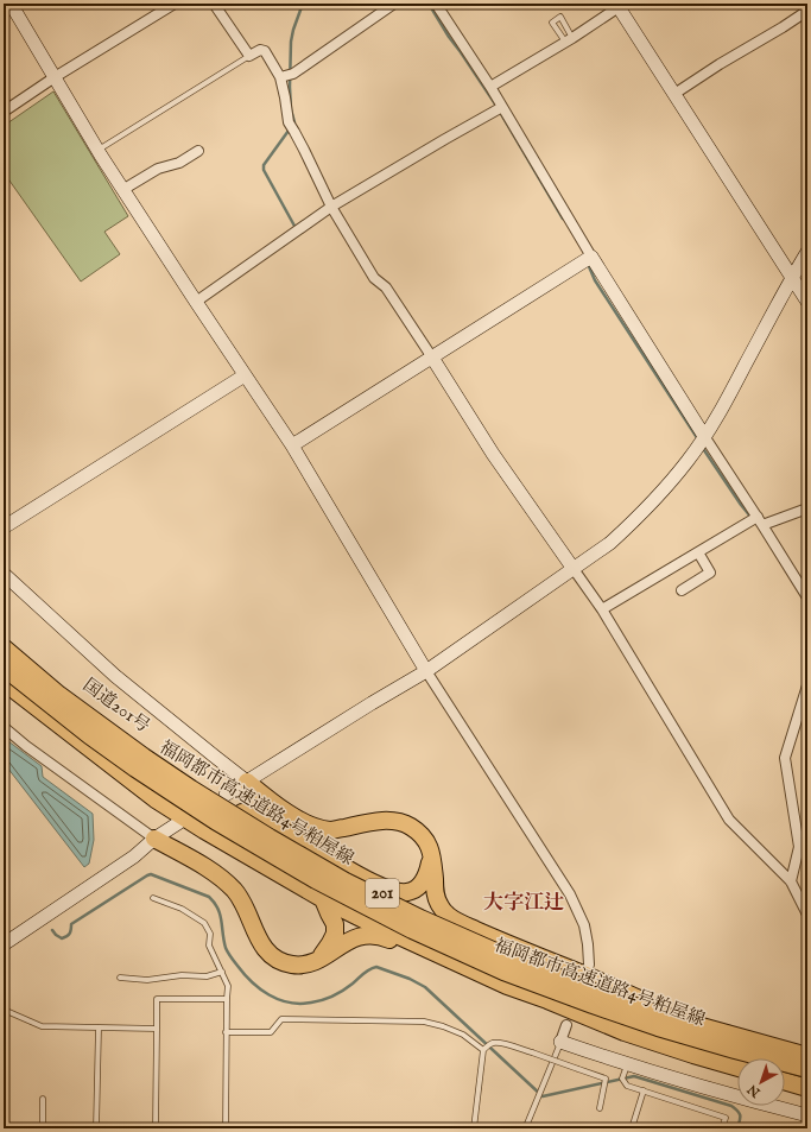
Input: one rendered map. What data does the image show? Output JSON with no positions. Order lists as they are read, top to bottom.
{
  "streets": {
    "highway": ["国道201号", "福岡都市高速道路4号粕屋線", "201"]
  },
  "crossings": [
    ["国道201号", "福岡都市高速道路4号粕屋線"]
  ],
  "districts": ["大字江辻"],
  "north": "bottom left"
}
